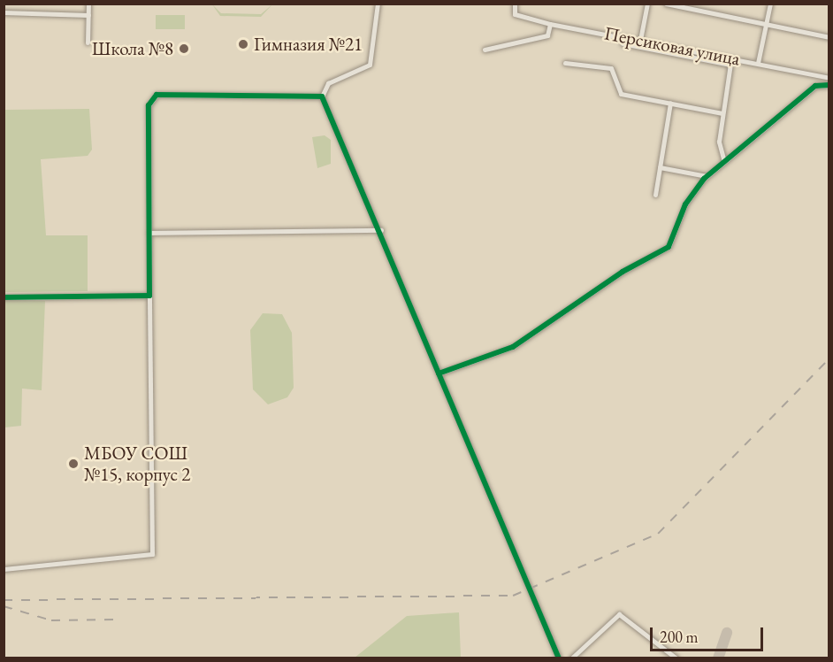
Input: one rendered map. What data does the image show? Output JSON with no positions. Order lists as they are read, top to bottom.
{
  "streets": {
    "street": ["Персиковая улица"]
  },
  "places": ["Гимназия №21", "Школа №8", "МБОУ СОШ №15, корпус 2"],
  "scale_bar": "200 m"
}
